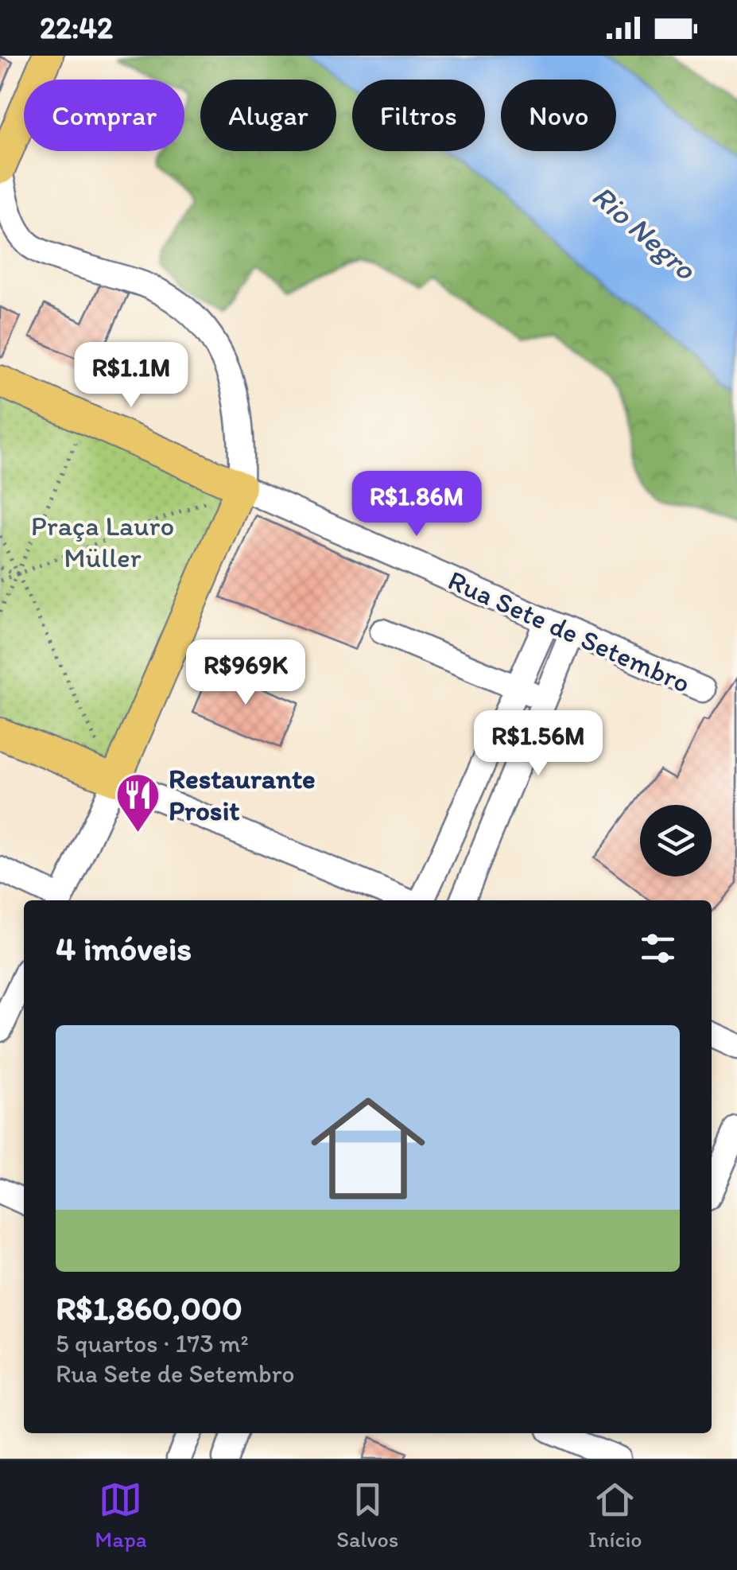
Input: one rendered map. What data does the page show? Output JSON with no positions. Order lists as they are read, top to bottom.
{
  "streets": {
    "main road": ["Rua Sete de Setembro"]
  },
  "water": ["Rio Negro"],
  "parks": ["Praça Lauro Müller"],
  "places": {
    "restaurant": ["Restaurante Prosit"]
  },
  "page": {
    "status": "22:42",
    "chip": [
      "Comprar",
      "Alugar",
      "Filtros",
      "Novo"
    ],
    "price": [
      "R$1.1M",
      "R$1.86M",
      "R$969K",
      "R$1.56M"
    ],
    "heading": "4 imóveis",
    "list": [
      {
        "name": "R$1,860,000",
        "note": "5 quartos · 173 m² · Rua Sete de Setembro"
      }
    ],
    "tabs": ["Mapa", "Salvos", "Início"]
  }
}
